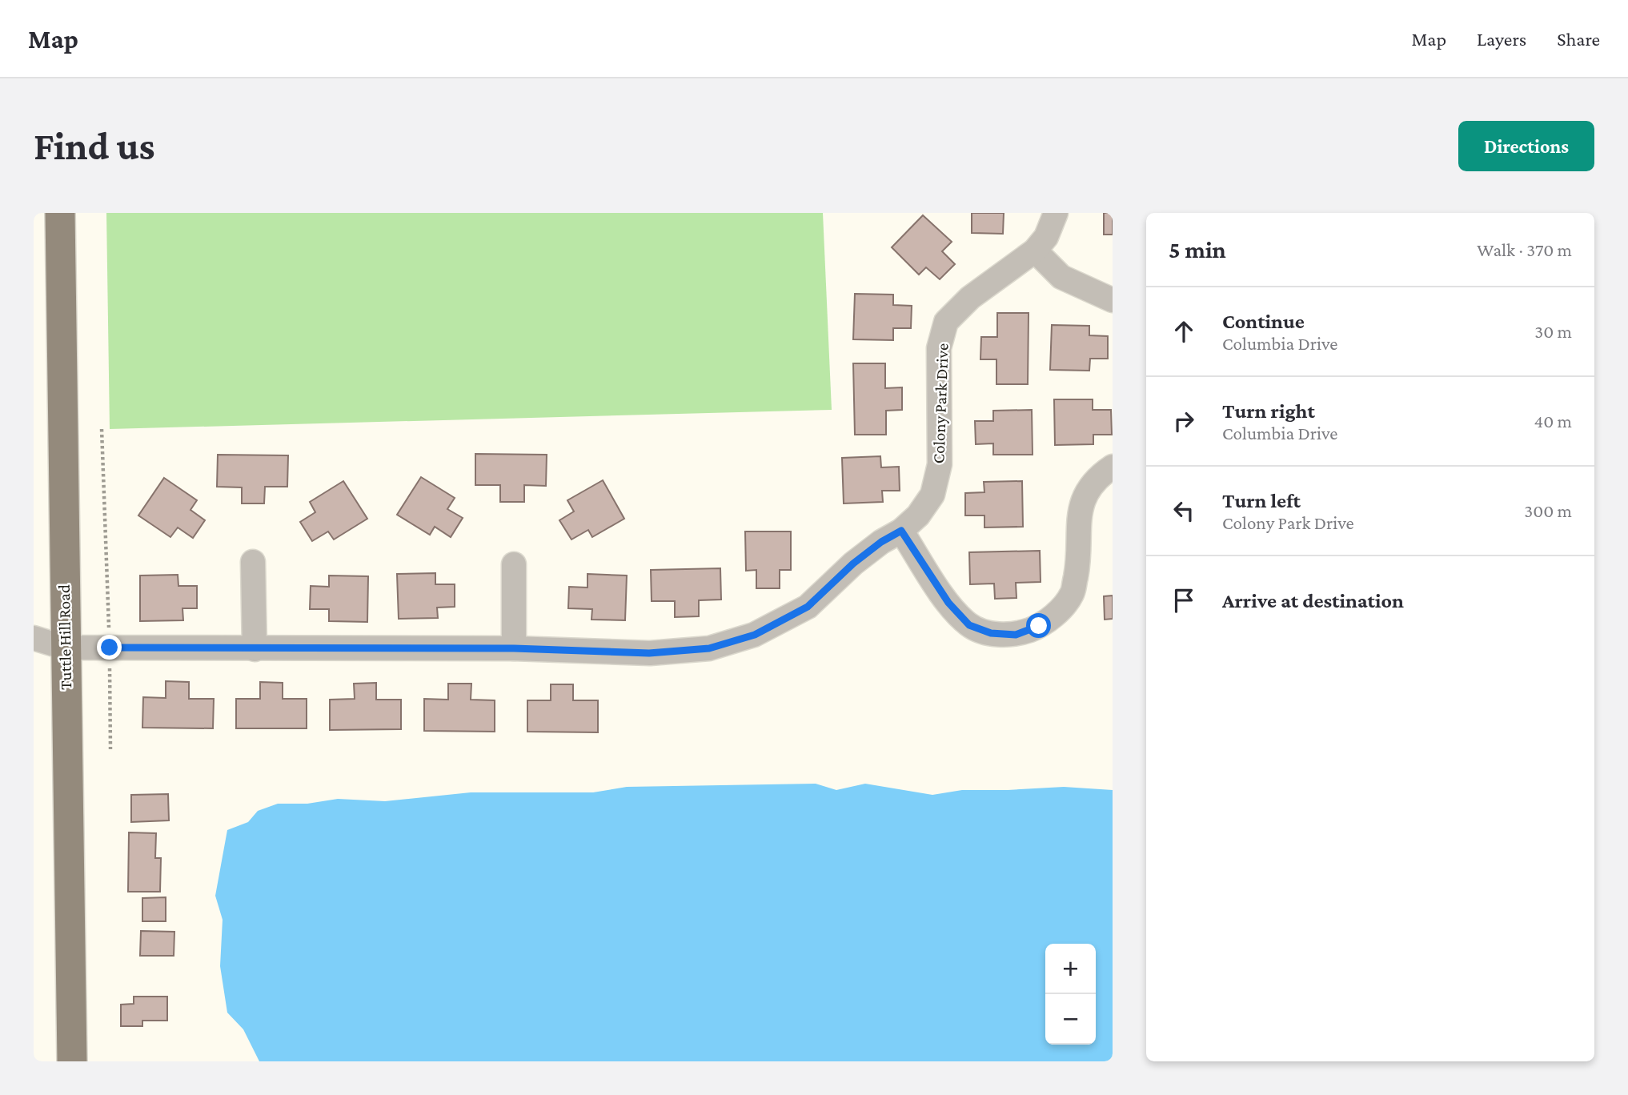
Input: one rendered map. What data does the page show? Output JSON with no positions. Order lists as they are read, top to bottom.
{
  "streets": {
    "main road": ["Tuttle Hill Road"],
    "street": ["Colony Park Drive"]
  },
  "crossings": [
    ["Colony Park Drive", "Tuttle Hill Road"]
  ],
  "page": {
    "header": "Map",
    "nav": ["Map", "Layers", "Share"],
    "buttons": "Directions",
    "title": "Find us",
    "heading": ["5 min", "Walk · 370 m"],
    "list": [
      ["Continue", "Columbia Drive", "30 m"],
      ["Turn right", "Columbia Drive", "40 m"],
      ["Turn left", "Colony Park Drive", "300 m"],
      "Arrive at destination"
    ],
    "map_buttons": ["+", "−"]
  }
}
